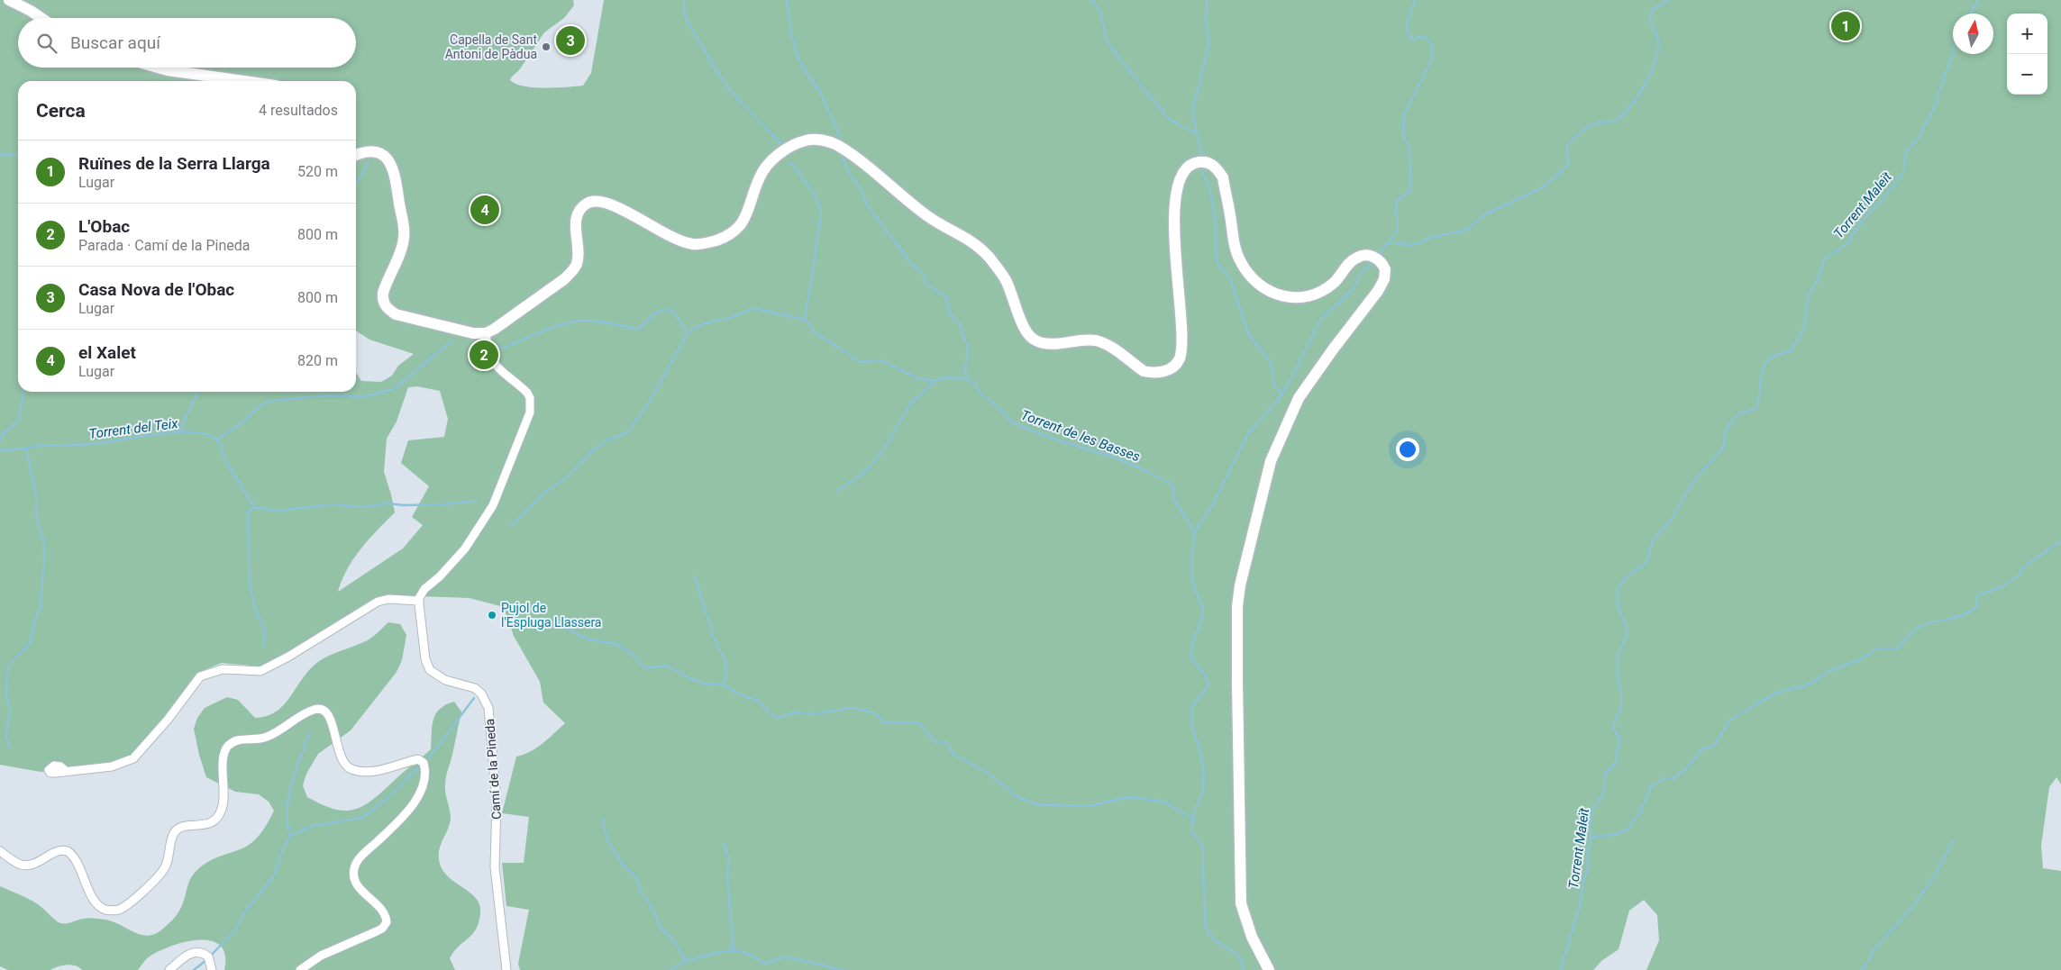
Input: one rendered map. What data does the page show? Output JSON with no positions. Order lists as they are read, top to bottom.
{
  "streets": {
    "street": ["Camí de la Pineda"]
  },
  "water": ["Torrent Maleït", "Torrent del Teix", "Torrent de les Basses"],
  "places": ["Capella de Sant Antoni de Pàdua", "Pujol de l'Espluga Llassera"],
  "north": "top",
  "page": {
    "pins": [
      "1",
      "3",
      "4",
      "2"
    ],
    "map_buttons": ["+", "−"],
    "search": "Buscar aquí",
    "heading": ["Cerca", "4 resultados"],
    "list": [
      {
        "mark": "1",
        "name": "Ruïnes de la Serra Llarga",
        "note": "Lugar",
        "value": "520 m"
      },
      {
        "mark": "2",
        "name": "L'Obac",
        "note": "Parada · Camí de la Pineda",
        "value": "800 m"
      },
      {
        "mark": "3",
        "name": "Casa Nova de l'Obac",
        "note": "Lugar",
        "value": "800 m"
      },
      {
        "mark": "4",
        "name": "el Xalet",
        "note": "Lugar",
        "value": "820 m"
      }
    ]
  }
}
